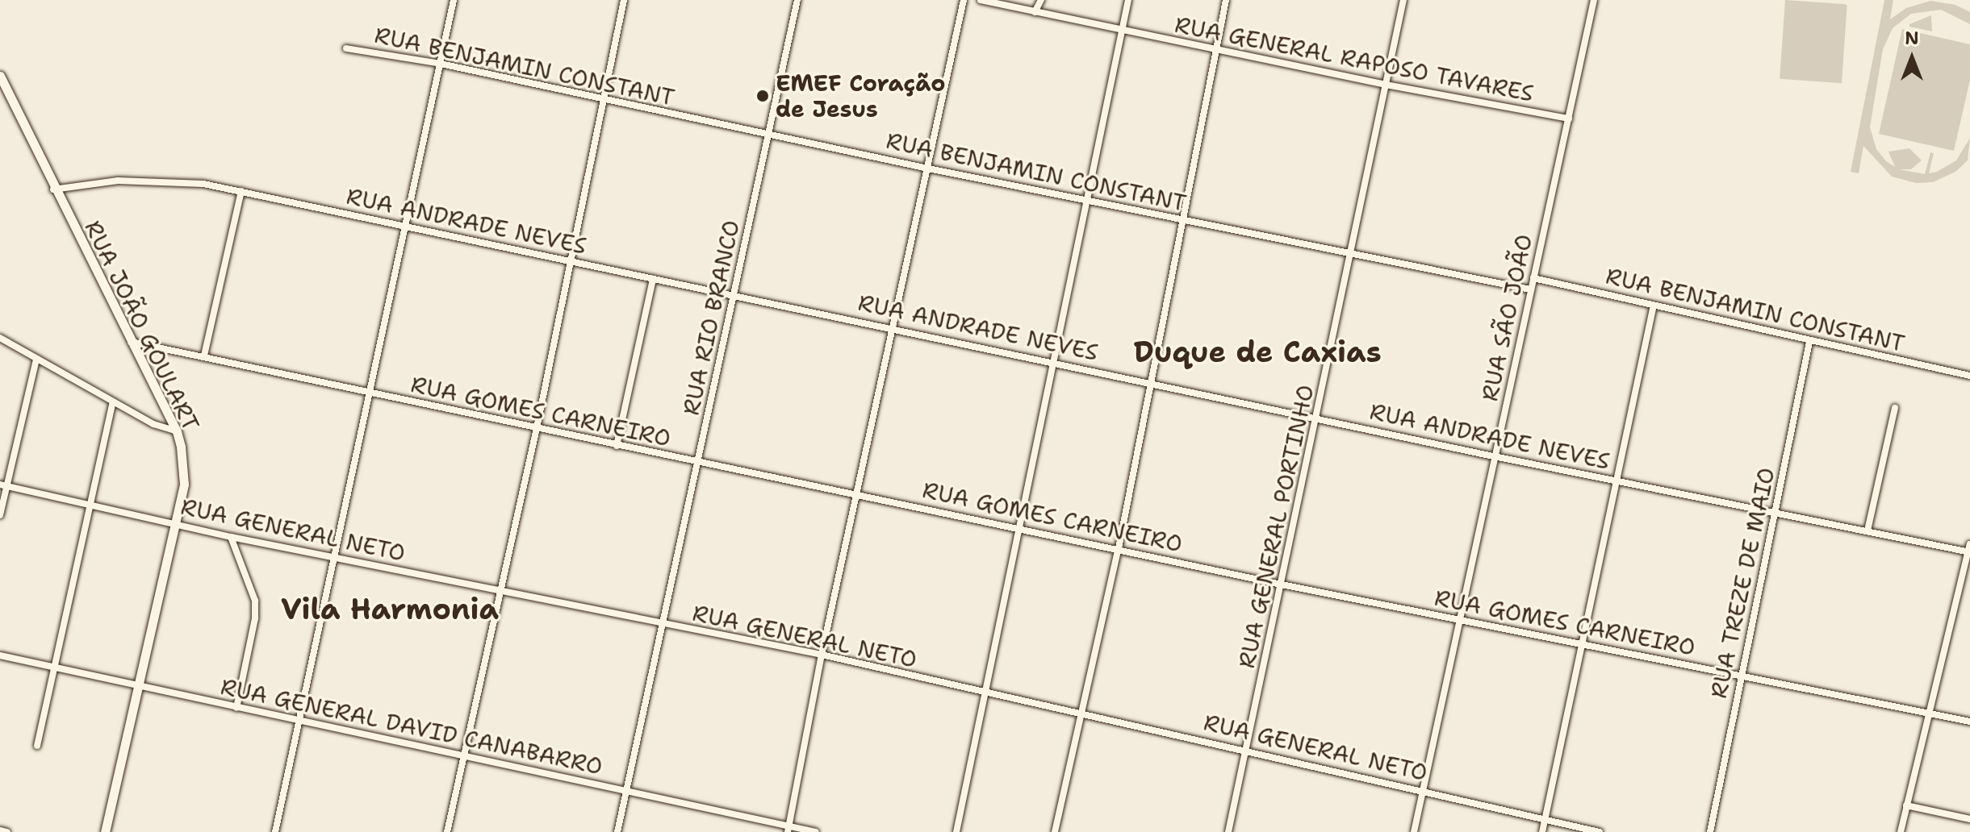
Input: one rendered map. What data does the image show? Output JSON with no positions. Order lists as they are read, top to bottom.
{
  "streets": {
    "street": [
      "RUA GENERAL RAPOSO TAVARES",
      "RUA BENJAMIN CONSTANT",
      "RUA ANDRADE NEVES",
      "RUA RIO BRANCO",
      "RUA SÃO JOÃO",
      "RUA JOÃO GOULART",
      "RUA GOMES CARNEIRO",
      "RUA GENERAL PORTINHO",
      "RUA GENERAL NETO",
      "RUA TREZE DE MAIO",
      "RUA GENERAL DAVID CANABARRO"
    ]
  },
  "crossings": [
    ["RUA GENERAL RAPOSO TAVARES", "RUA SÃO JOÃO"],
    ["RUA GENERAL RAPOSO TAVARES", "RUA GENERAL PORTINHO"],
    ["RUA BENJAMIN CONSTANT", "RUA RIO BRANCO"],
    ["RUA BENJAMIN CONSTANT", "RUA SÃO JOÃO"],
    ["RUA BENJAMIN CONSTANT", "RUA GENERAL PORTINHO"],
    ["RUA BENJAMIN CONSTANT", "RUA TREZE DE MAIO"],
    ["RUA ANDRADE NEVES", "RUA RIO BRANCO"],
    ["RUA ANDRADE NEVES", "RUA SÃO JOÃO"],
    ["RUA ANDRADE NEVES", "RUA JOÃO GOULART"],
    ["RUA ANDRADE NEVES", "RUA GENERAL PORTINHO"],
    ["RUA ANDRADE NEVES", "RUA TREZE DE MAIO"],
    ["RUA RIO BRANCO", "RUA GOMES CARNEIRO"],
    ["RUA RIO BRANCO", "RUA GENERAL NETO"],
    ["RUA RIO BRANCO", "RUA GENERAL DAVID CANABARRO"],
    ["RUA SÃO JOÃO", "RUA GOMES CARNEIRO"],
    ["RUA SÃO JOÃO", "RUA GENERAL NETO"],
    ["RUA JOÃO GOULART", "RUA GOMES CARNEIRO"],
    ["RUA JOÃO GOULART", "RUA GENERAL NETO"],
    ["RUA JOÃO GOULART", "RUA GENERAL DAVID CANABARRO"],
    ["RUA GOMES CARNEIRO", "RUA GENERAL PORTINHO"],
    ["RUA GOMES CARNEIRO", "RUA TREZE DE MAIO"],
    ["RUA GENERAL PORTINHO", "RUA GENERAL NETO"]
  ],
  "districts": ["Duque de Caxias", "Vila Harmonia"],
  "places": ["EMEF Coração de Jesus"],
  "north": "top"
}
